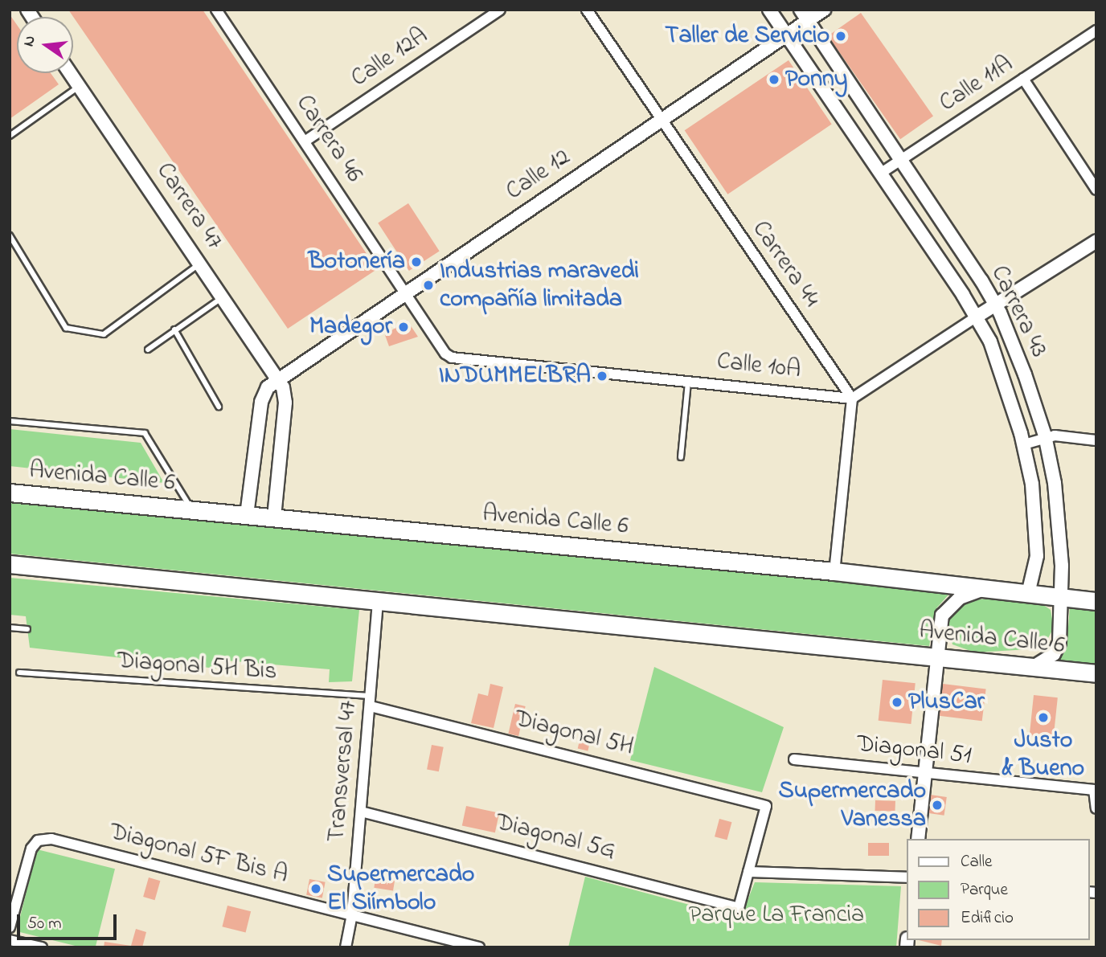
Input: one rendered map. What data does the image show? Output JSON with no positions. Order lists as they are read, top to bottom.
{
  "streets": {
    "main road": ["Avenida Calle 6"],
    "street": [
      "Calle 12A",
      "Calle 11A",
      "Carrera 46",
      "Calle 12",
      "Carrera 47",
      "Carrera 44",
      "Carrera 43",
      "Calle 10A",
      "Diagonal 5H",
      "Diagonal 51",
      "Transversal 47",
      "Diagonal 5G",
      "Diagonal 5F Bis A"
    ],
    "lane": ["Diagonal 5H Bis"]
  },
  "crossings": [
    ["Calle 12A", "Carrera 46"],
    ["Calle 11A", "Carrera 43"],
    ["Carrera 46", "Calle 12"],
    ["Carrera 46", "Calle 10A"],
    ["Calle 12", "Carrera 47"],
    ["Calle 12", "Carrera 44"],
    ["Calle 12", "Carrera 43"],
    ["Calle 12", "Calle 10A"],
    ["Carrera 47", "Avenida Calle 6"],
    ["Carrera 44", "Calle 10A"],
    ["Carrera 43", "Avenida Calle 6"],
    ["Avenida Calle 6", "Transversal 47"],
    ["Diagonal 5H Bis", "Diagonal 5H"],
    ["Diagonal 5H Bis", "Transversal 47"],
    ["Diagonal 5H", "Transversal 47"],
    ["Diagonal 5H", "Diagonal 5G"],
    ["Transversal 47", "Diagonal 5G"],
    ["Transversal 47", "Diagonal 5F Bis A"]
  ],
  "parks": ["Parque La Francia"],
  "places": [
    "Taller de Servicio",
    "Ponny",
    "Botonería",
    "Industrias maravedi compañía limitada",
    "Madegor",
    "INDUMMELBRA",
    "PlusCar",
    "Justo & Bueno",
    "Supermercado Vanessa",
    "Supermercado El Siímbolo"
  ],
  "legend": ["Calle", "Parque", "Edificio"],
  "scale_bar": "50 m",
  "north": "left"
}
